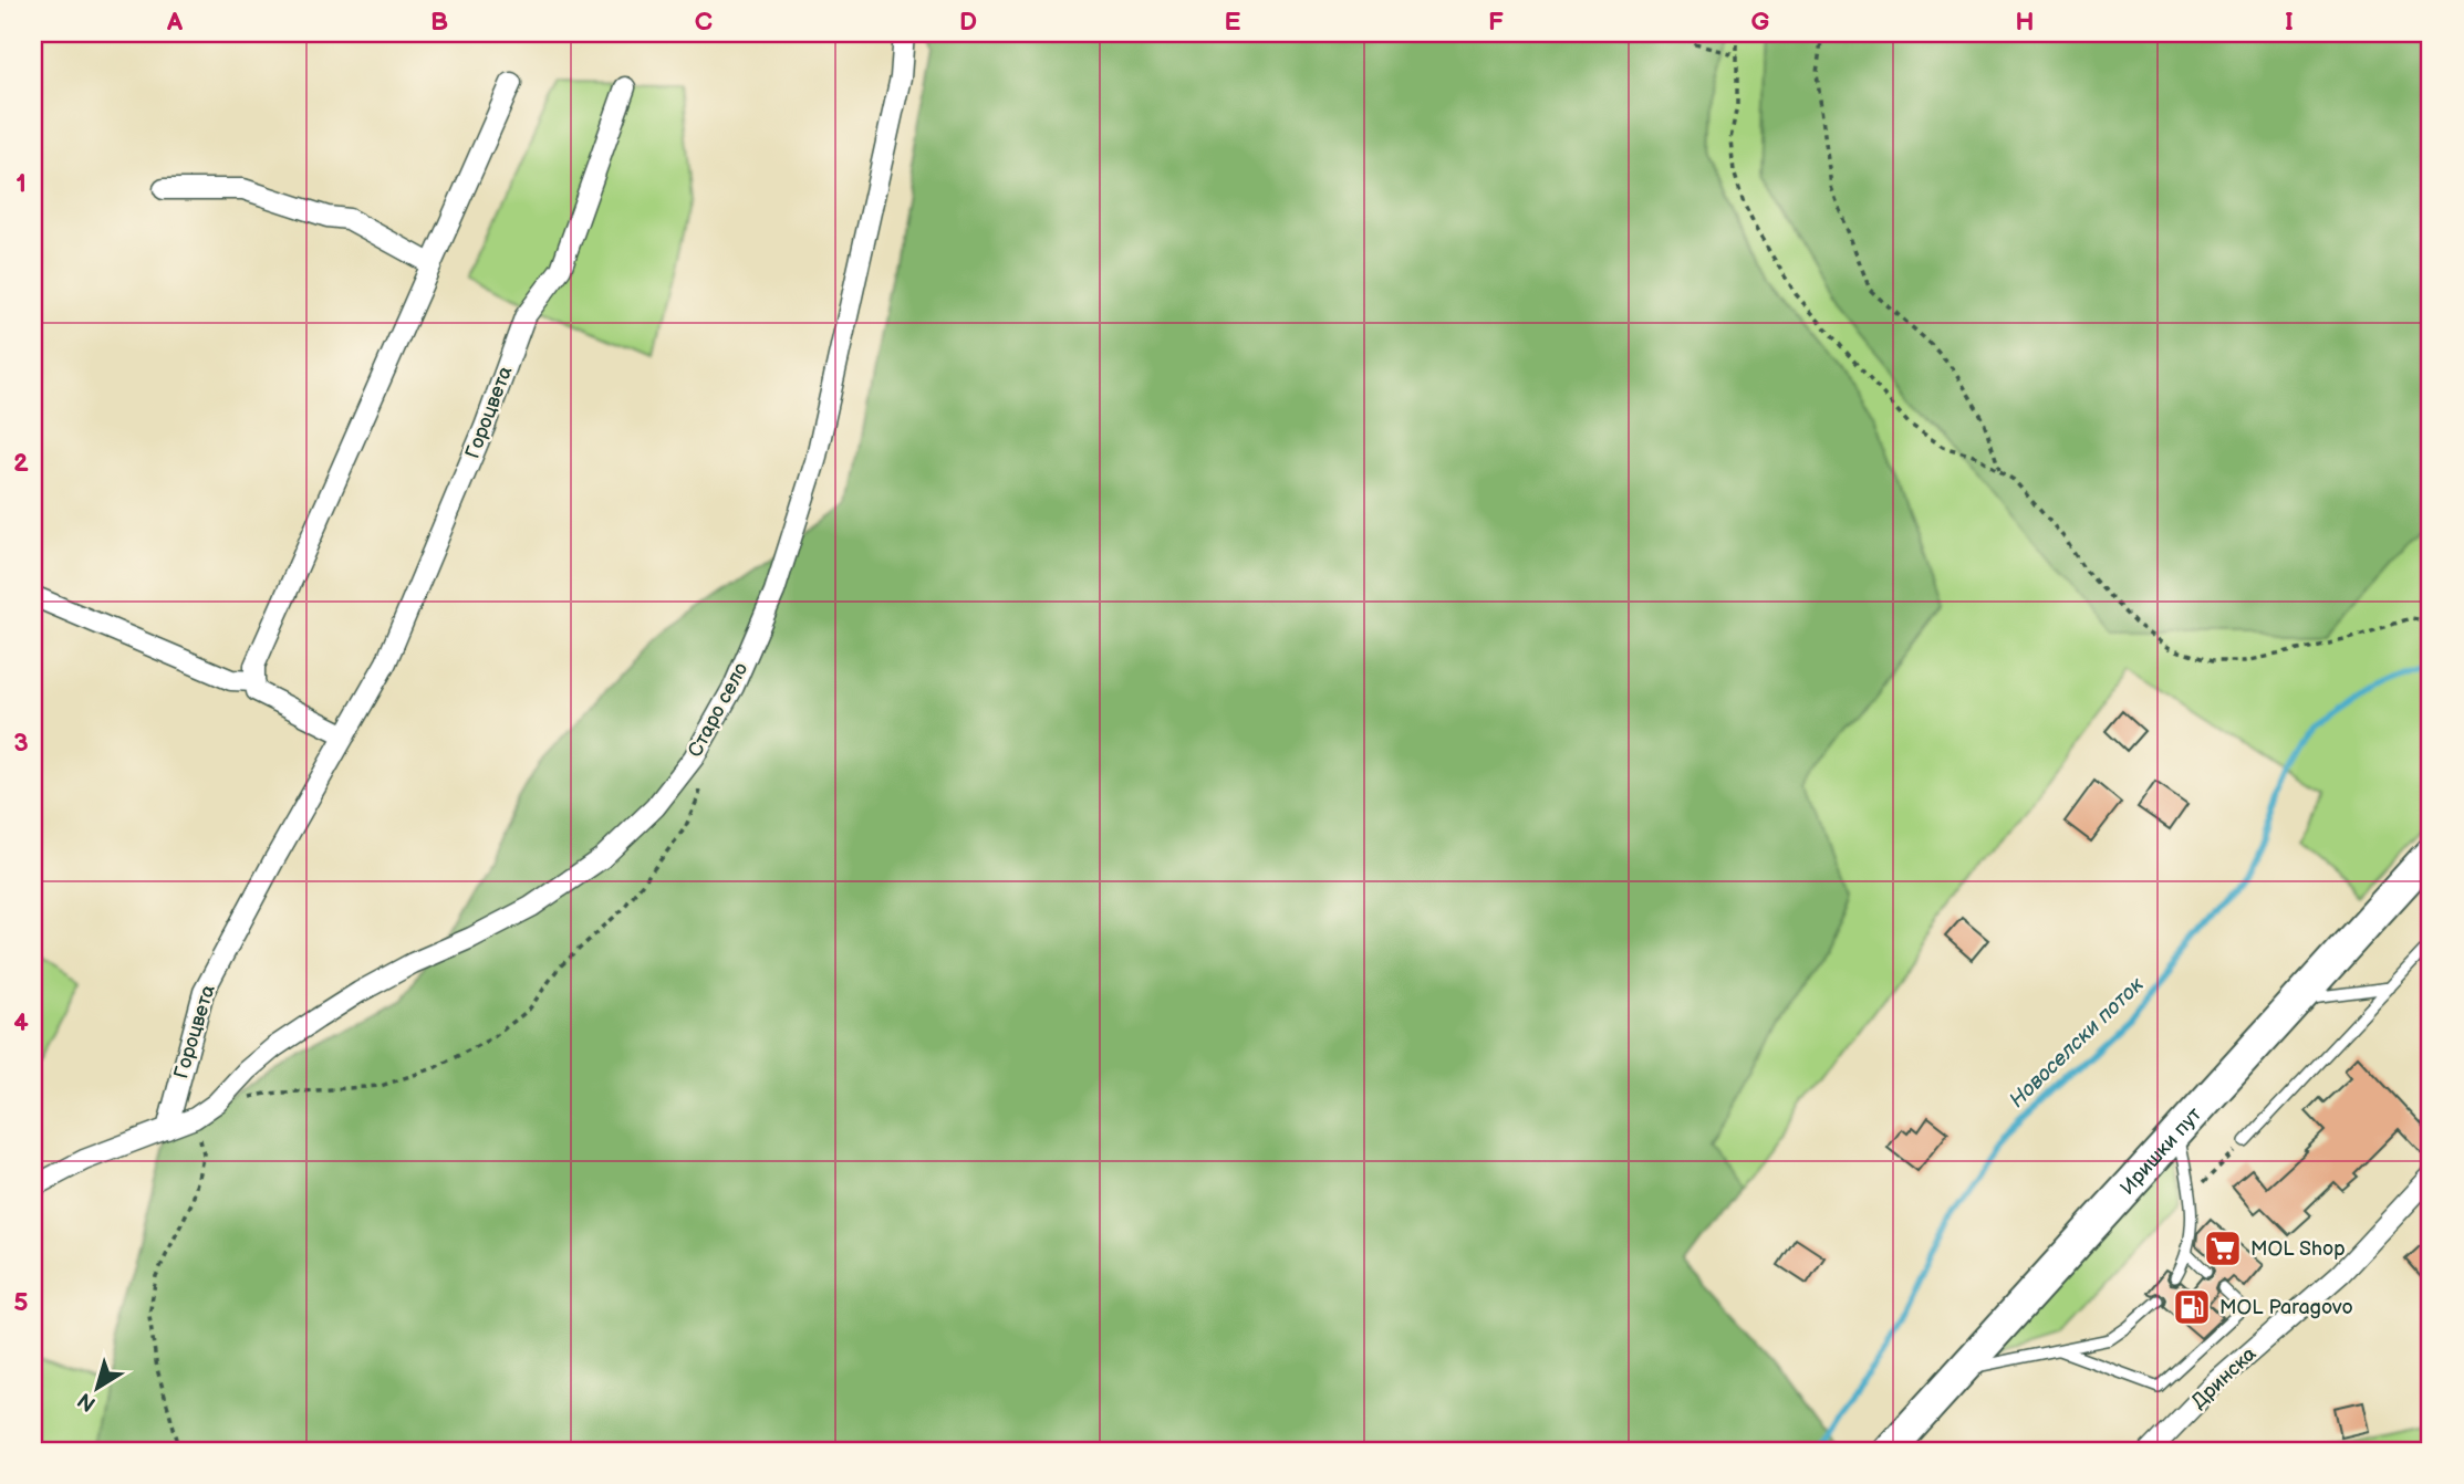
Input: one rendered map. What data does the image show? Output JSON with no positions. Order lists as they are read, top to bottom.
{
  "streets": {
    "main road": ["Иришки пут"],
    "street": ["Гороцвета", "Старо село", "Дринска"]
  },
  "crossings": [
    ["Гороцвета", "Старо село"]
  ],
  "water": ["Новоселски поток"],
  "places": {
    "supermarket": ["MOL Shop"],
    "fuel station": ["MOL Paragovo"]
  },
  "north": "bottom left",
  "grid": {
    "columns": [
      "A",
      "B",
      "C",
      "D",
      "E",
      "F",
      "G",
      "H",
      "I"
    ],
    "rows": [
      "1",
      "2",
      "3",
      "4",
      "5"
    ]
  }
}
